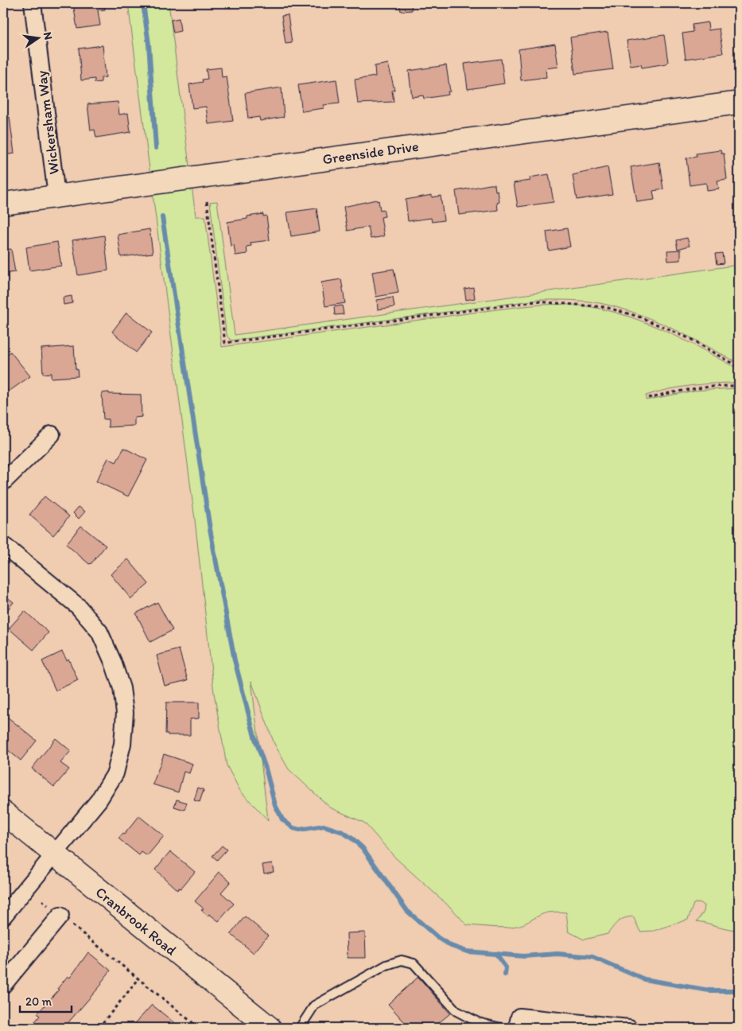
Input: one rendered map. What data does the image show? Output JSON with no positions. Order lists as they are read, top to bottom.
{
  "streets": {
    "street": ["Wickersham Way", "Greenside Drive", "Cranbrook Road"]
  },
  "crossings": [
    ["Wickersham Way", "Greenside Drive"]
  ],
  "scale_bar": "20 m",
  "north": "right"
}
